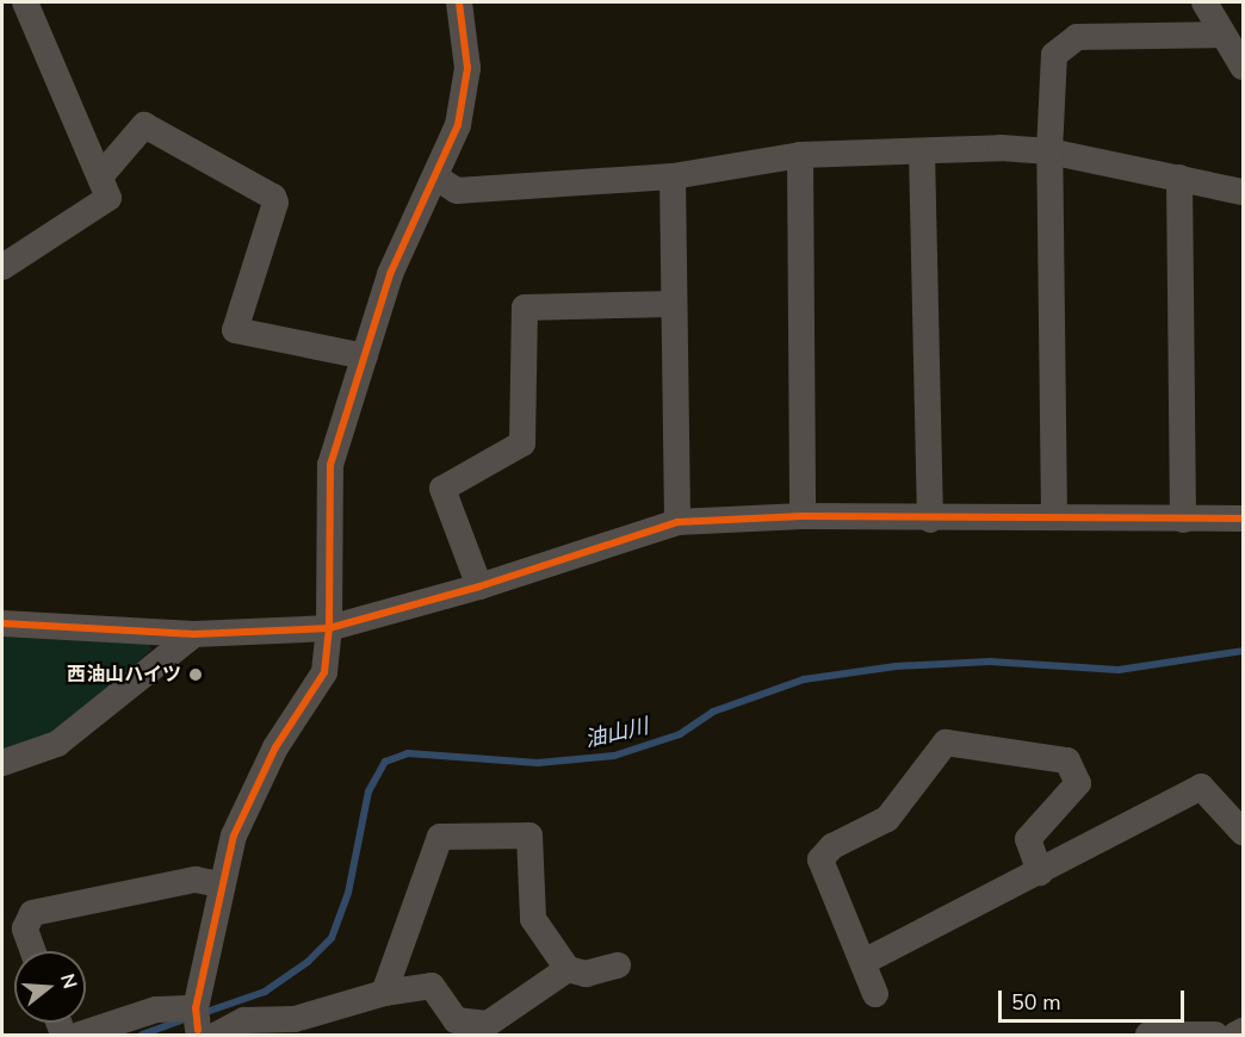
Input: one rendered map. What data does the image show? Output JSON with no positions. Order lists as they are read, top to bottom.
{
  "water": ["油山川"],
  "places": ["西油山ハイツ"],
  "scale_bar": "50 m",
  "north": "right"
}
